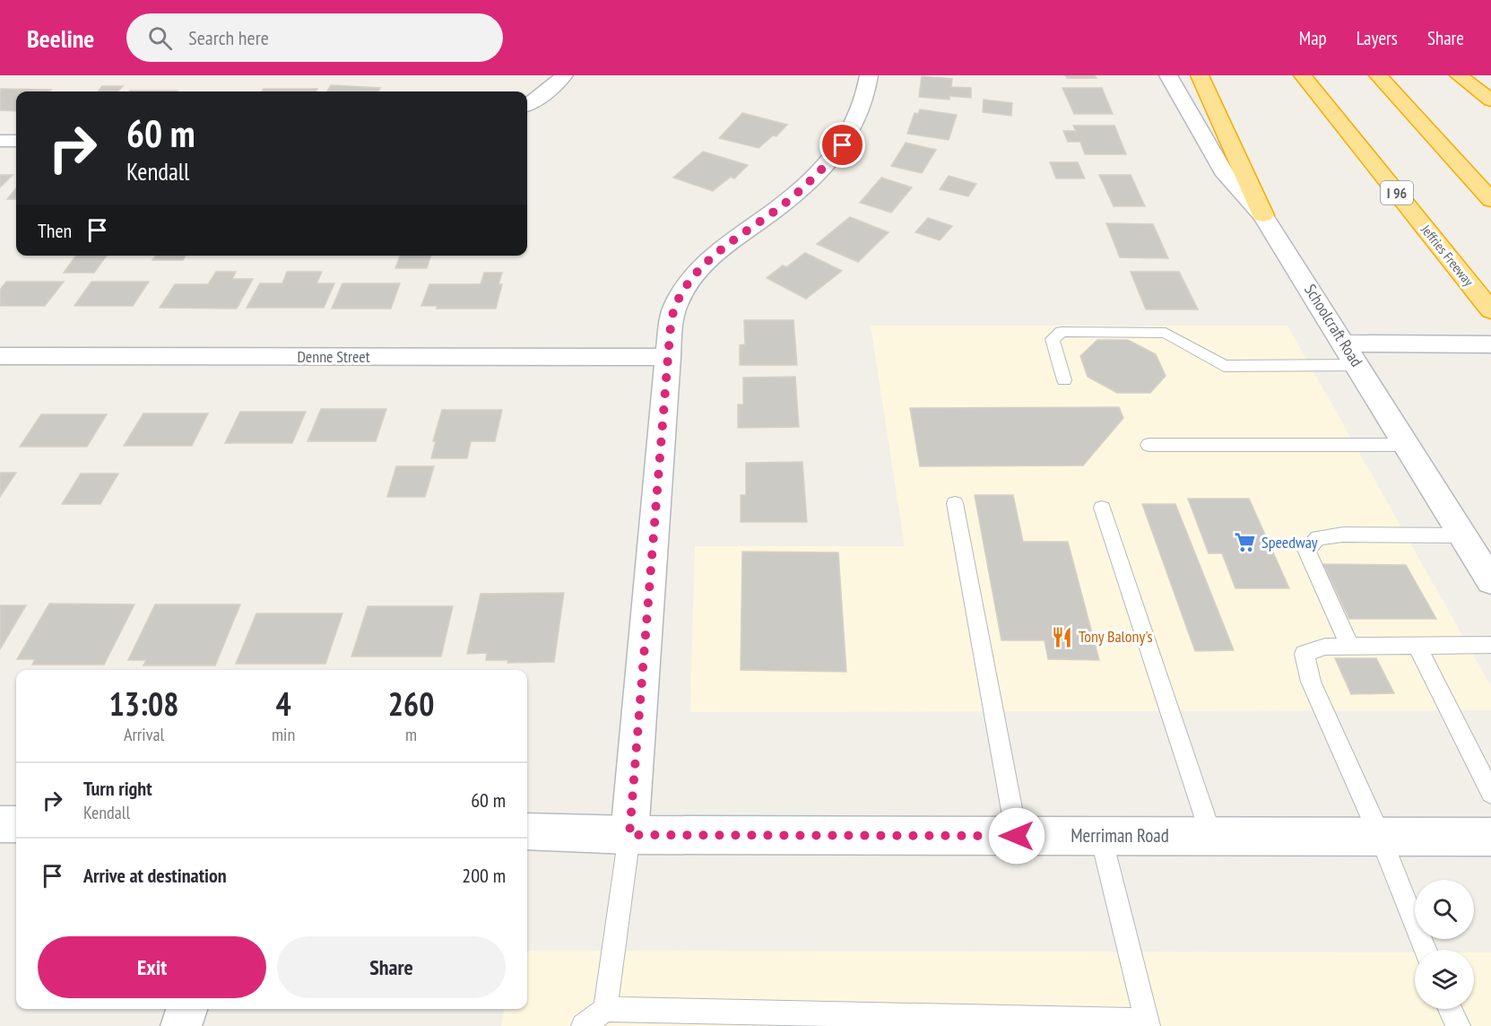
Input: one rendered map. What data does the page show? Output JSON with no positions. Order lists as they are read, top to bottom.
{
  "streets": {
    "highway": ["I 96", "Jeffries Freeway"],
    "street": ["Schoolcraft Road", "Denne Street", "Merriman Road"]
  },
  "places": {
    "supermarket": ["Speedway"],
    "restaurant": ["Tony Balony's"]
  },
  "page": {
    "header": "Beeline",
    "search": "Search here",
    "nav": ["Map", "Layers", "Share"],
    "turn": ["60 m", "Kendall"],
    "then": "Then",
    "eta": [
      "13:08",
      "Arrival",
      "4",
      "min",
      "260",
      "m"
    ],
    "list": [
      {
        "name": "Turn right",
        "note": "Kendall",
        "value": "60 m"
      },
      {
        "name": "Arrive at destination",
        "value": "200 m"
      }
    ],
    "buttons": ["Exit", "Share"]
  }
}
